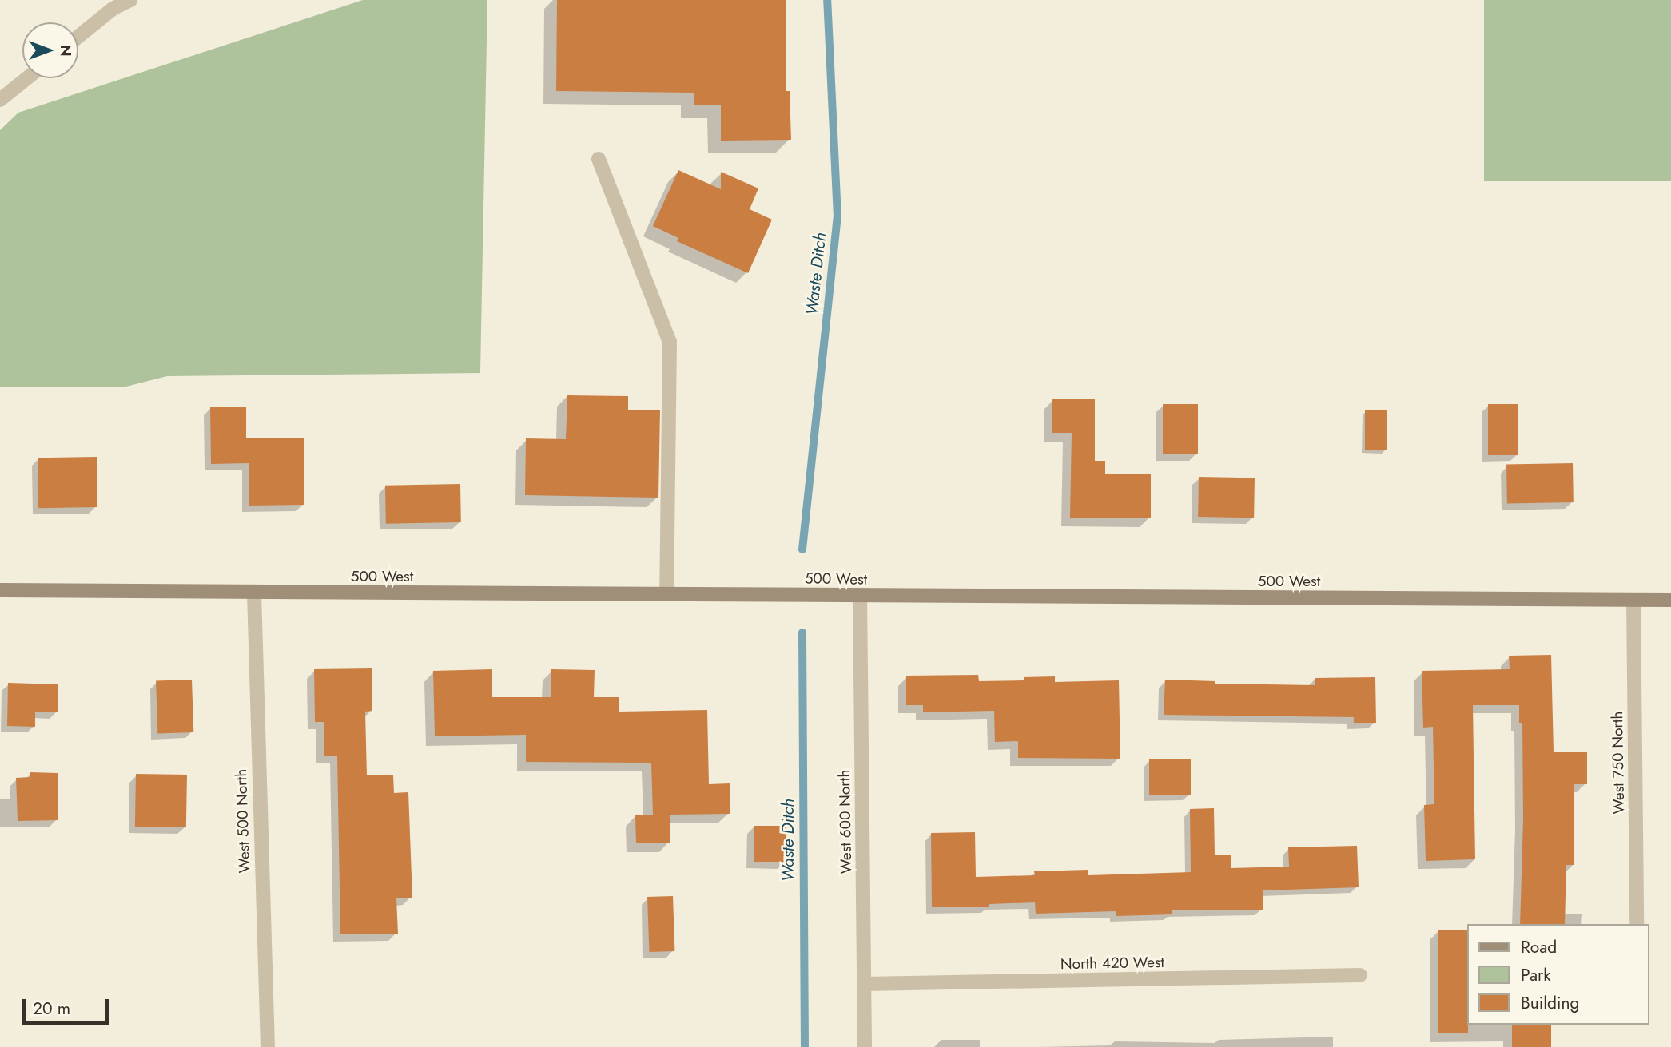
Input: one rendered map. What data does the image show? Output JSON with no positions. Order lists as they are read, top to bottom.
{
  "streets": {
    "main road": ["500 West"],
    "street": [
      "West 750 North",
      "West 500 North",
      "West 600 North",
      "North 420 West"
    ]
  },
  "crossings": [
    ["500 West", "West 750 North"],
    ["500 West", "West 500 North"],
    ["500 West", "West 600 North"],
    ["West 600 North", "North 420 West"]
  ],
  "water": ["Waste Ditch"],
  "legend": ["Road", "Park", "Building"],
  "scale_bar": "20 m",
  "north": "right"
}
